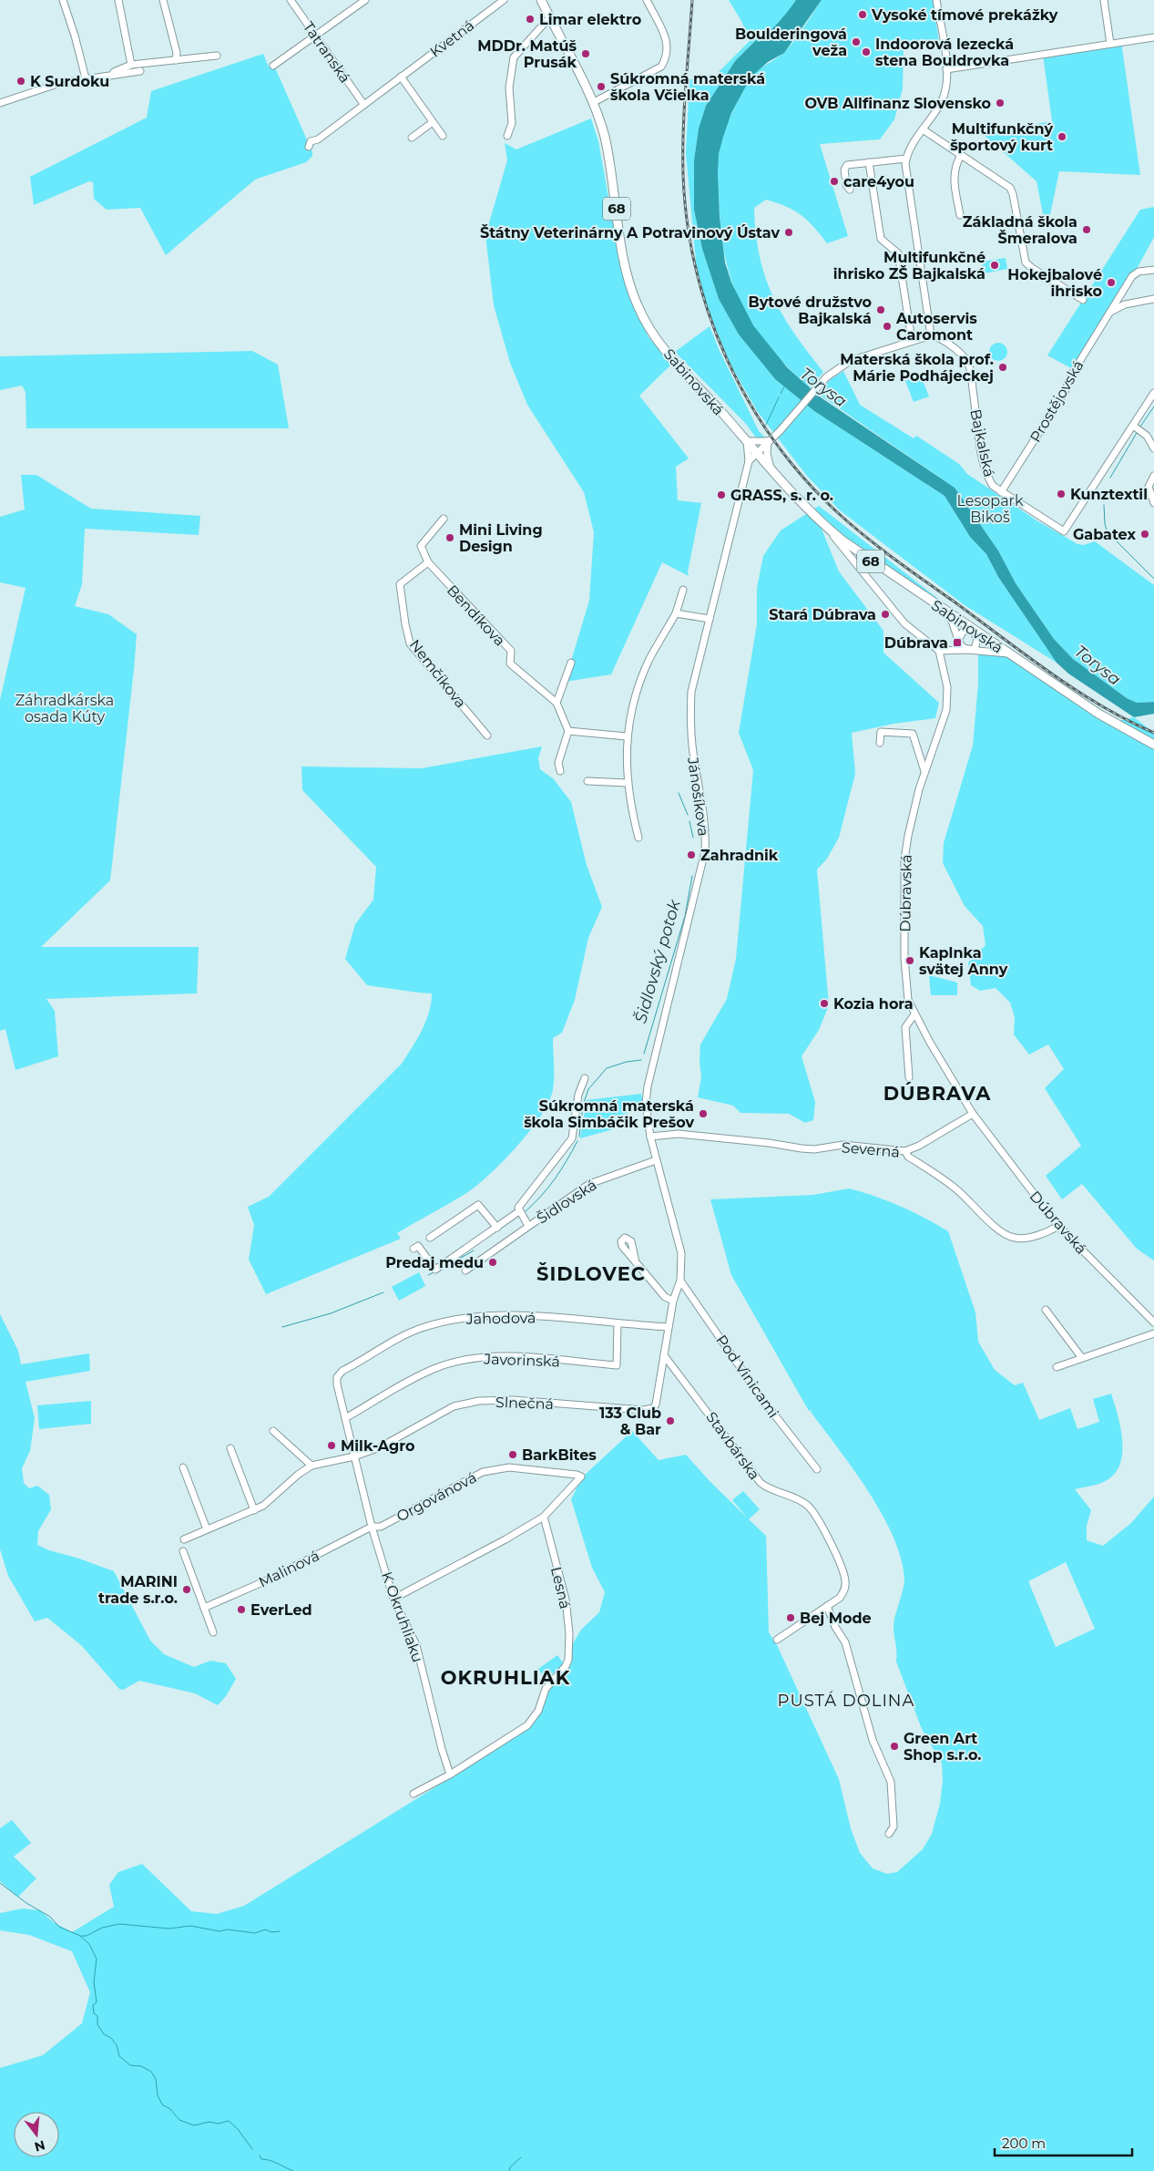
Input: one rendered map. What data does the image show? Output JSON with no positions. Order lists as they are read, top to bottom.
{
  "streets": {
    "main road": ["68", "Sabinovská"],
    "street": [
      "Kvetná",
      "Tatranská",
      "Prostějovská",
      "Bajkalská",
      "Bendíkova",
      "Nemčíkova",
      "Jánošíkova",
      "Dúbravská",
      "Severná",
      "Šidlovská",
      "Jahodová",
      "Javorinská",
      "Pod Vinicami",
      "Slnečná",
      "Stavbárska",
      "Orgovánová",
      "Malinová",
      "Lesná",
      "K Okruhliaku"
    ]
  },
  "crossings": [
    ["Kvetná", "Tatranská"],
    ["68", "Sabinovská"],
    ["Prostějovská", "Bajkalská"],
    ["Bendíkova", "Nemčíkova"],
    ["Jánošíkova", "Severná"],
    ["Jánošíkova", "Šidlovská"],
    ["Dúbravská", "Severná"],
    ["Jahodová", "Javorinská"],
    ["Jahodová", "K Okruhliaku"],
    ["Javorinská", "K Okruhliaku"],
    ["Slnečná", "Stavbárska"],
    ["Slnečná", "K Okruhliaku"],
    ["Orgovánová", "Malinová"],
    ["Orgovánová", "Lesná"],
    ["Orgovánová", "K Okruhliaku"],
    ["Malinová", "K Okruhliaku"],
    ["Lesná", "K Okruhliaku"]
  ],
  "districts": [
    "DÚBRAVA",
    "ŠIDLOVEC",
    "OKRUHLIAK",
    "PUSTÁ DOLINA"
  ],
  "water": ["Torysa", "Šidlovský potok"],
  "parks": ["Lesopark Bikoš", "Záhradkárska osada Kúty"],
  "places": {
    "other": [
      "Vysoké tímové prekážky",
      "Limar elektro",
      "Boulderingová veža",
      "Indoorová lezecká stena Bouldrovka",
      "MDDr. Matúš Prusák",
      "K Surdoku",
      "Súkromná materská škola Včielka",
      "OVB Allfinanz Slovensko",
      "Multifunkčný športový kurt",
      "care4you",
      "Základná škola Šmeralova",
      "Štátny Veterinárny A Potravinový Ústav",
      "Multifunkčné ihrisko ZŠ Bajkalská",
      "Hokejbalové ihrisko",
      "Bytové družstvo Bajkalská",
      "Autoservis Caromont",
      "Materská škola prof. Márie Podhájeckej",
      "Kunztextil",
      "GRASS, s. r. o.",
      "Gabatex",
      "Mini Living Design",
      "Stará Dúbrava",
      "Zahradnik",
      "Kaplnka svätej Anny",
      "Kozia hora",
      "Súkromná materská škola Simbáčik Prešov",
      "Predaj medu",
      "133 Club & Bar",
      "Milk-Agro",
      "BarkBites",
      "MARINI trade s.r.o.",
      "EverLed",
      "Bej Mode",
      "Green Art Shop s.r.o."
    ],
    "transit": ["Dúbrava"]
  },
  "scale_bar": "200 m",
  "north": "bottom"
}
